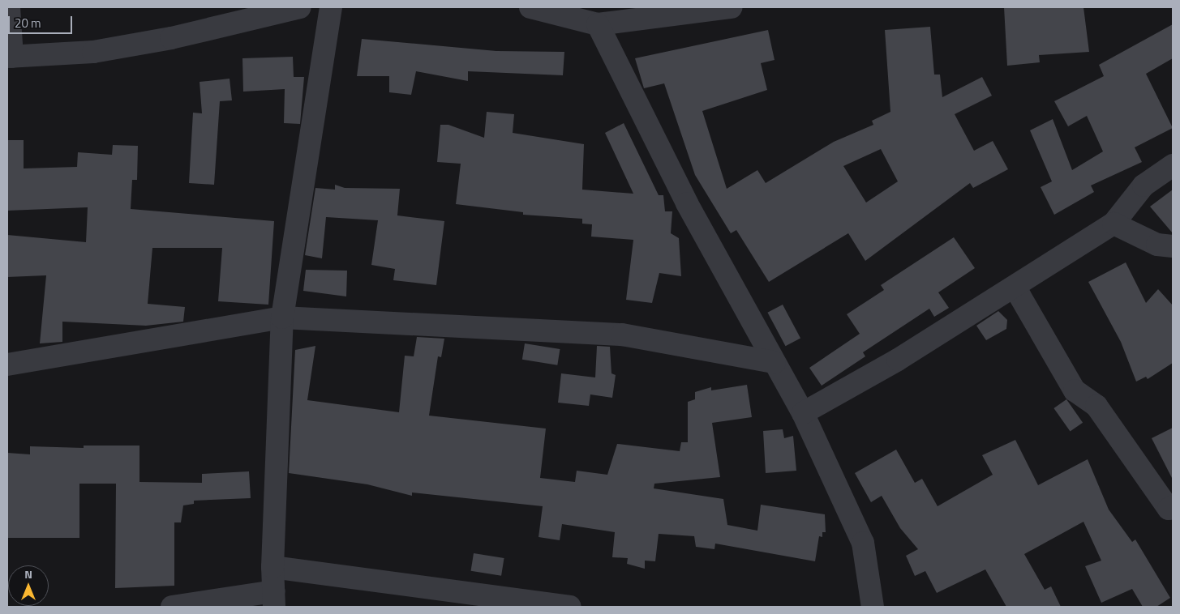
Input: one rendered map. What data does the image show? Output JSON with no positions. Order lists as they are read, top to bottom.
{
  "scale_bar": "20 m",
  "north": "top"
}
